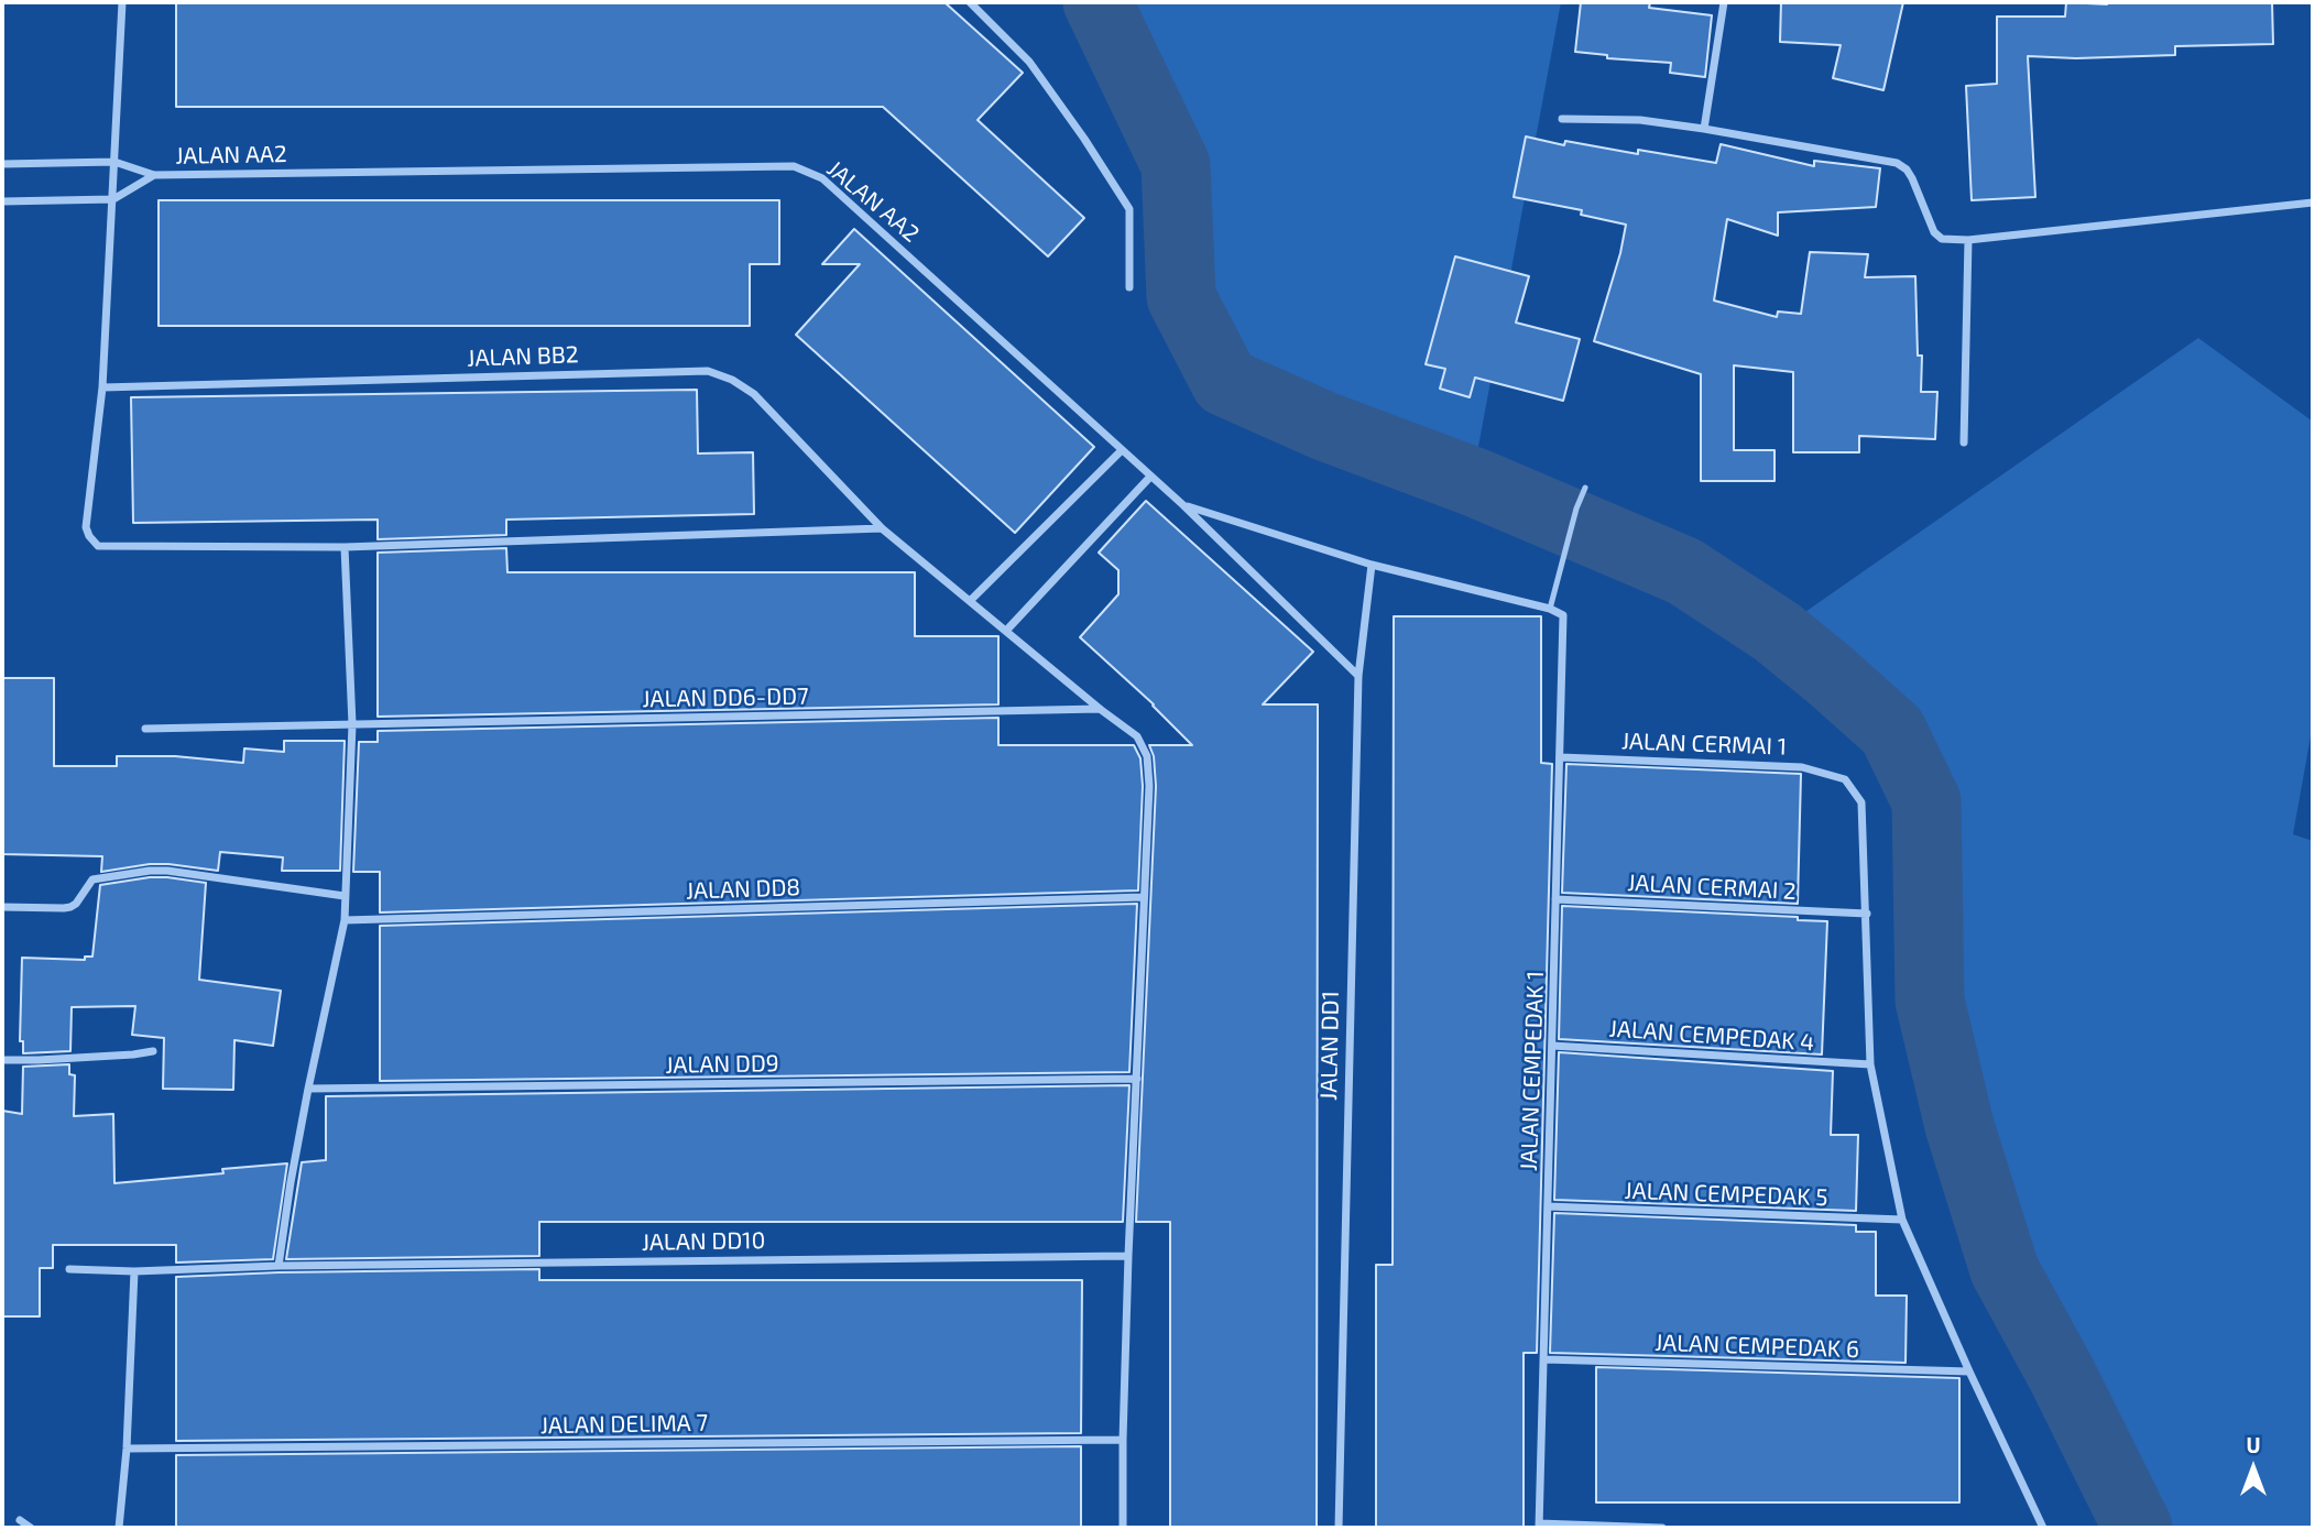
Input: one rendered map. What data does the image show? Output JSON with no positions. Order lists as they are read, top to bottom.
{
  "streets": {
    "street": [
      "JALAN AA2",
      "JALAN BB2",
      "JALAN DD6-DD7",
      "JALAN CERMAI 1",
      "JALAN CERMAI 2",
      "JALAN DD8",
      "JALAN CEMPEDAK 4",
      "JALAN DD1",
      "JALAN DD9",
      "JALAN CEMPEDAK 1",
      "JALAN CEMPEDAK 5",
      "JALAN DD10",
      "JALAN CEMPEDAK 6",
      "JALAN DELIMA 7"
    ]
  },
  "crossings": [
    ["JALAN AA2", "JALAN DD1"],
    ["JALAN BB2", "JALAN DD6-DD7"],
    ["JALAN BB2", "JALAN DD8"],
    ["JALAN BB2", "JALAN DD9"],
    ["JALAN BB2", "JALAN DD10"],
    ["JALAN BB2", "JALAN DELIMA 7"],
    ["JALAN CERMAI 1", "JALAN CERMAI 2"],
    ["JALAN CERMAI 1", "JALAN CEMPEDAK 1"],
    ["JALAN CERMAI 2", "JALAN CEMPEDAK 1"],
    ["JALAN CEMPEDAK 4", "JALAN CEMPEDAK 1"],
    ["JALAN CEMPEDAK 1", "JALAN CEMPEDAK 5"],
    ["JALAN CEMPEDAK 1", "JALAN CEMPEDAK 6"]
  ],
  "north": "top"
}
